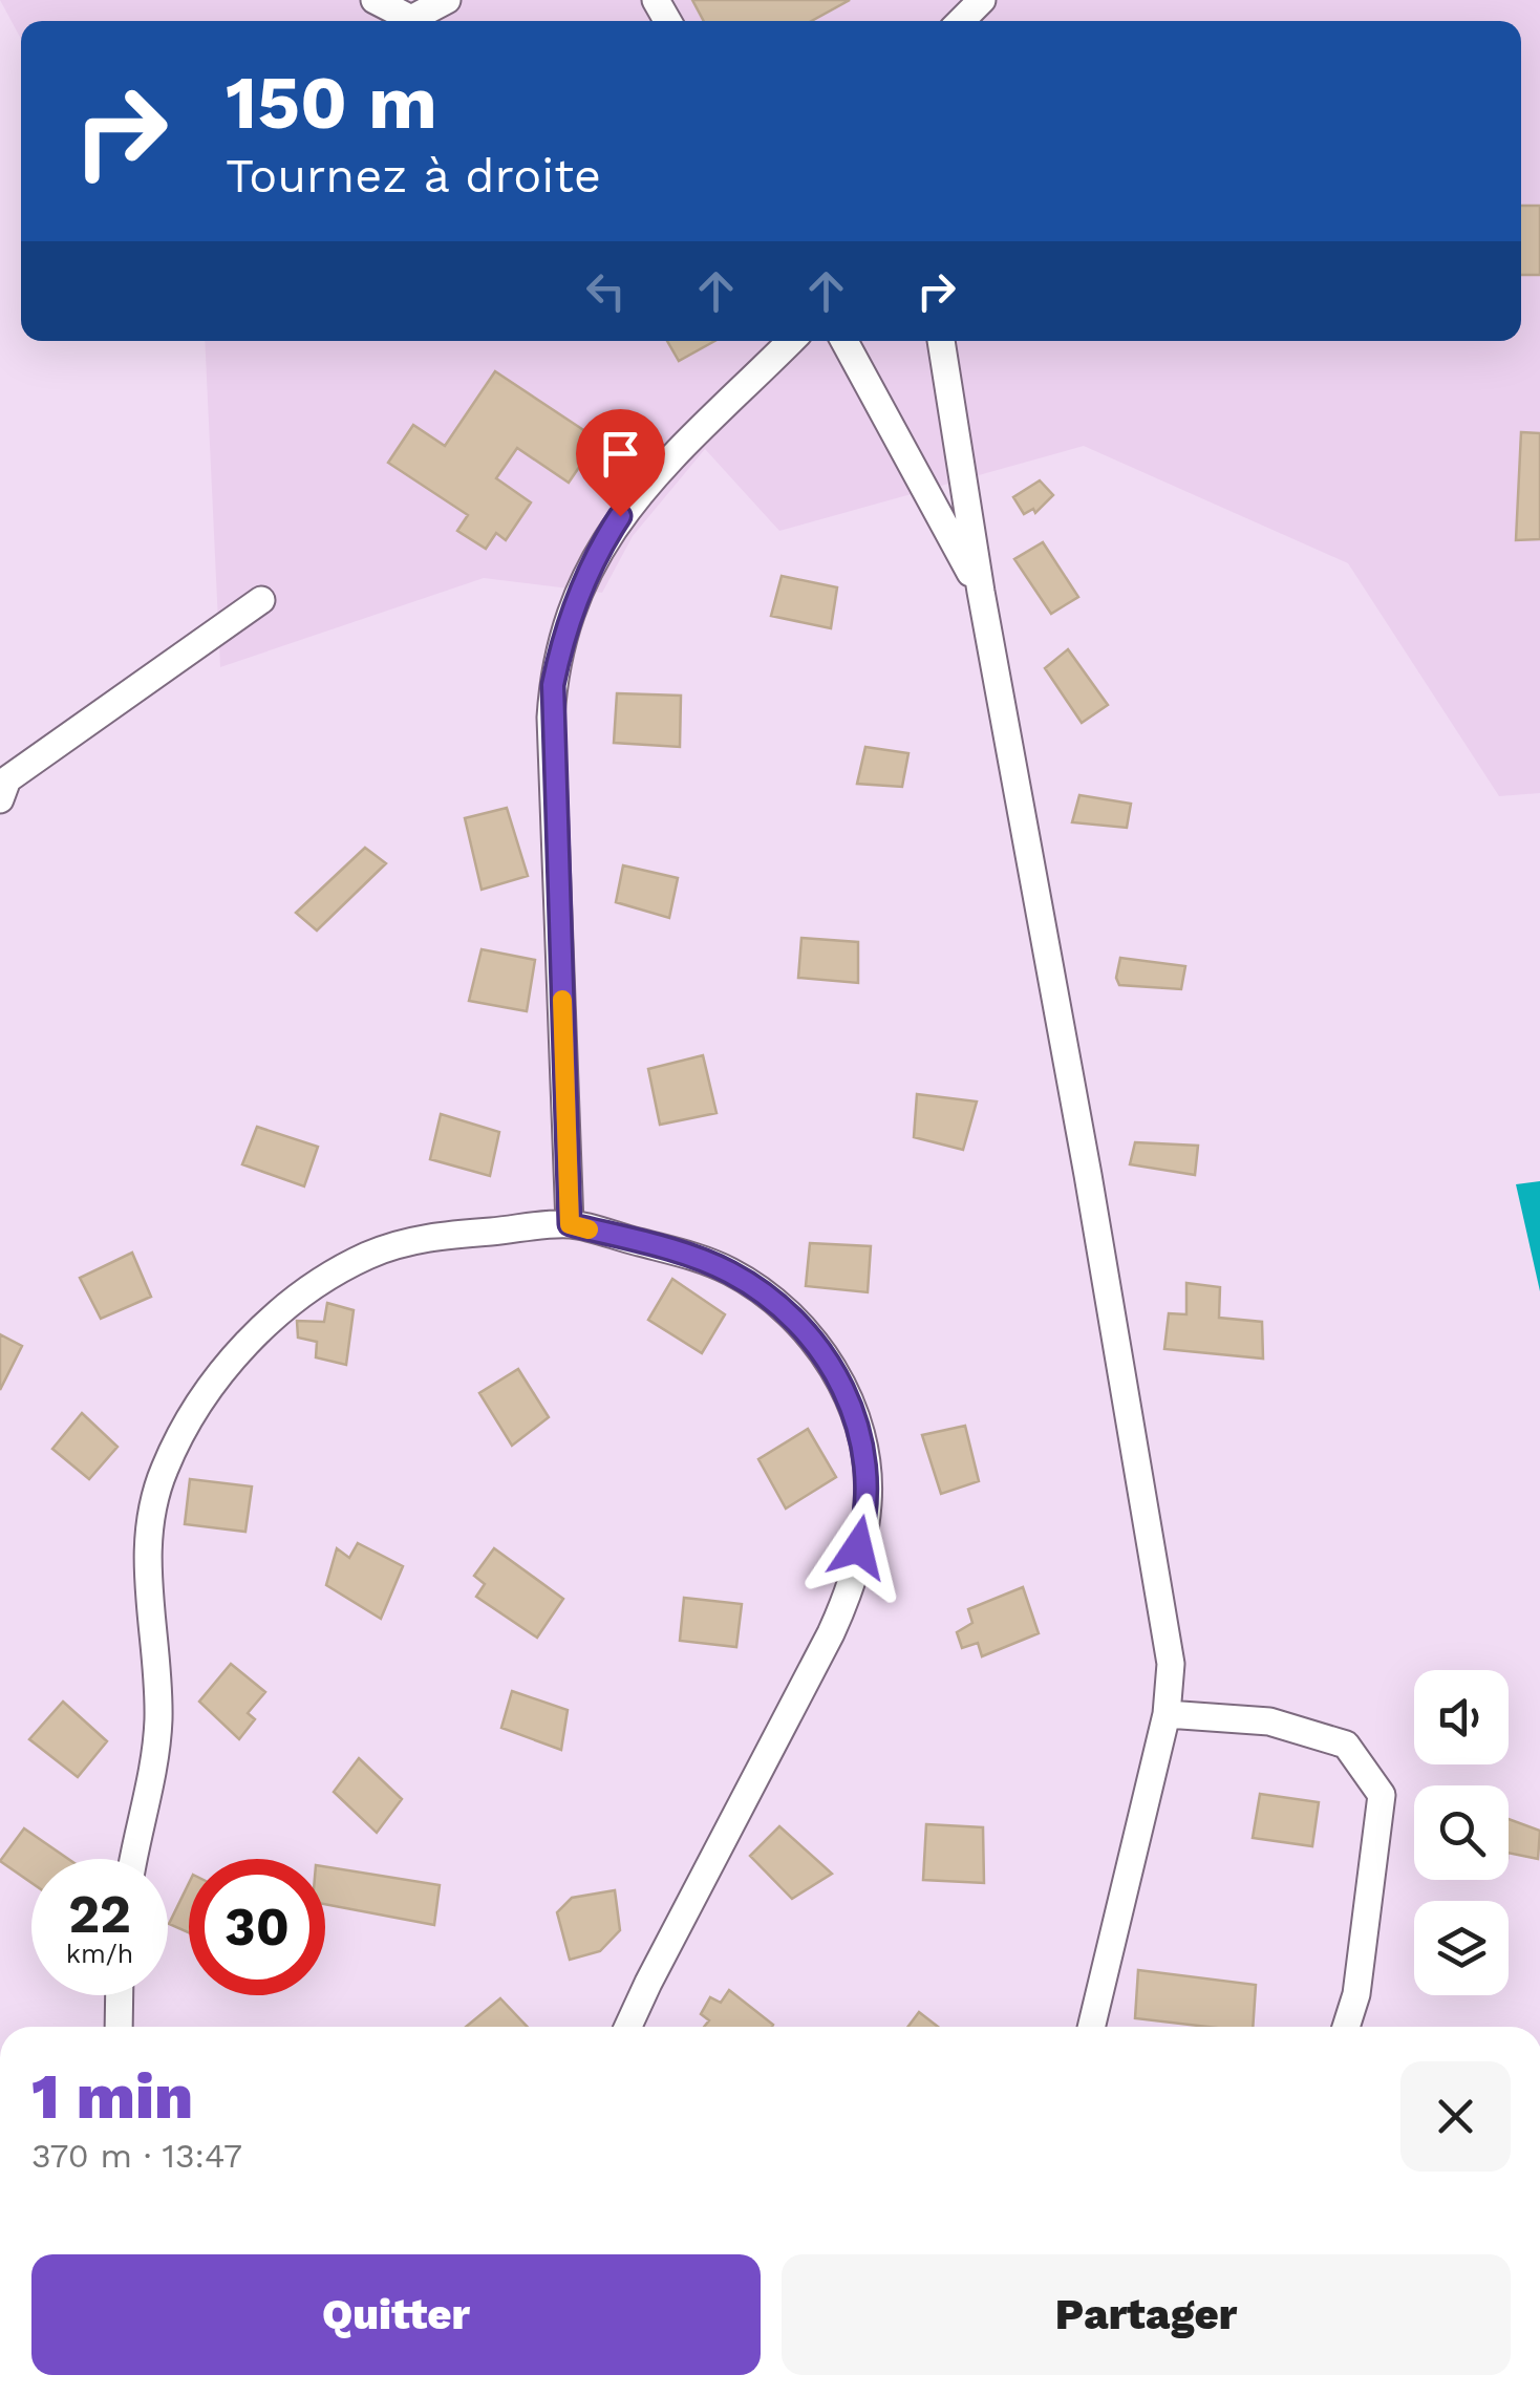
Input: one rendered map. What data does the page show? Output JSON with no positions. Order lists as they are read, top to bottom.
{
  "page": {
    "turn": ["150 m", "Tournez à droite"],
    "speed": "22 km/h",
    "limit": "30",
    "heading": ["1 min", "370 m · 13:47"],
    "buttons": ["Quitter", "Partager"]
  }
}
